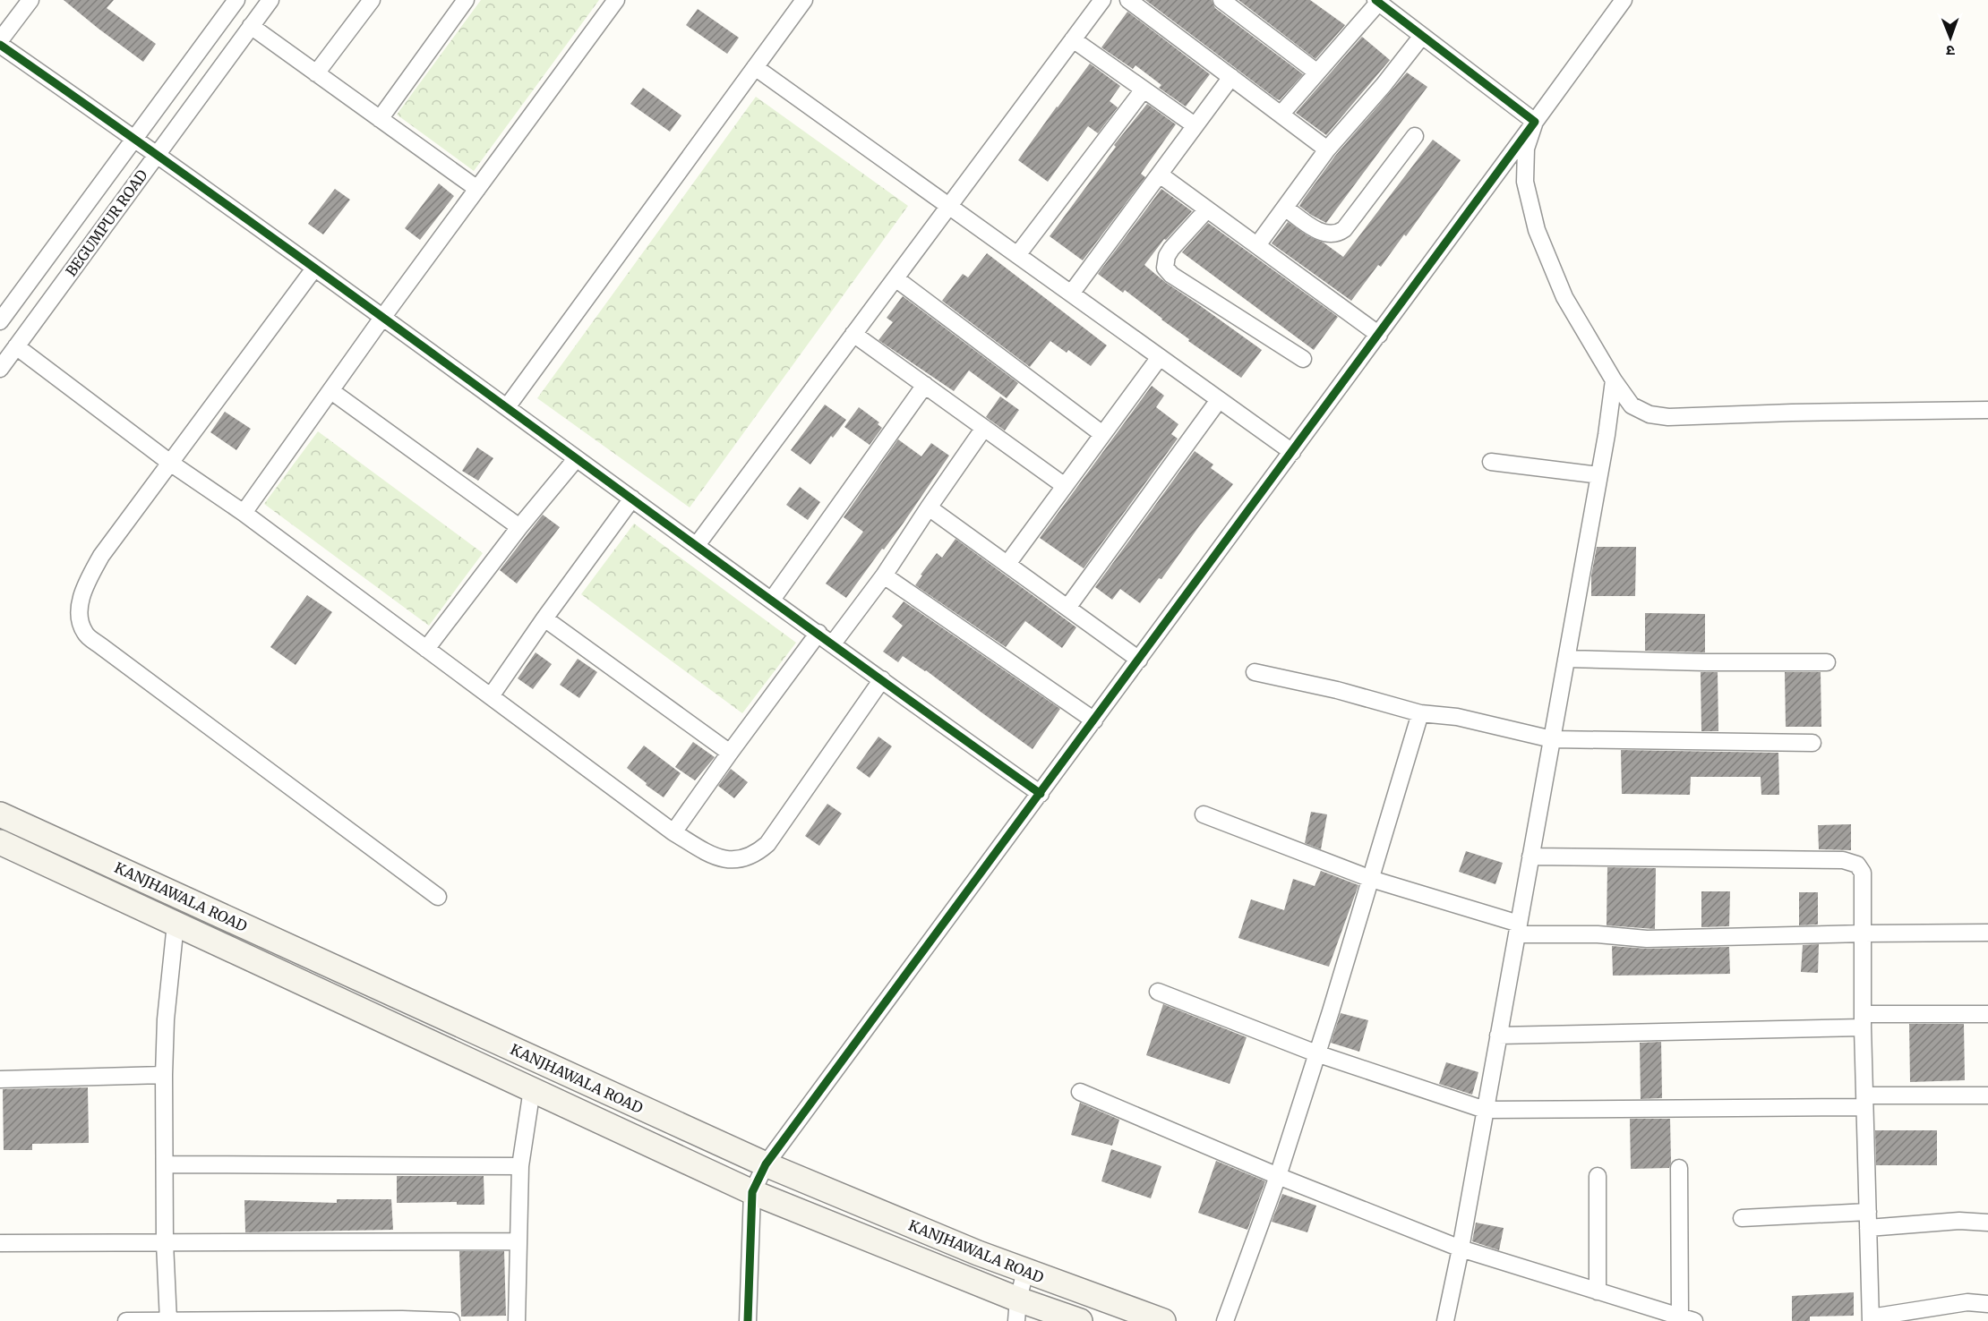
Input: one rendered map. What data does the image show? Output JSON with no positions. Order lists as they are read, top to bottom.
{
  "streets": {
    "main road": ["KANJHAWALA ROAD"],
    "street": ["BEGUMPUR ROAD"]
  },
  "north": "bottom"
}
